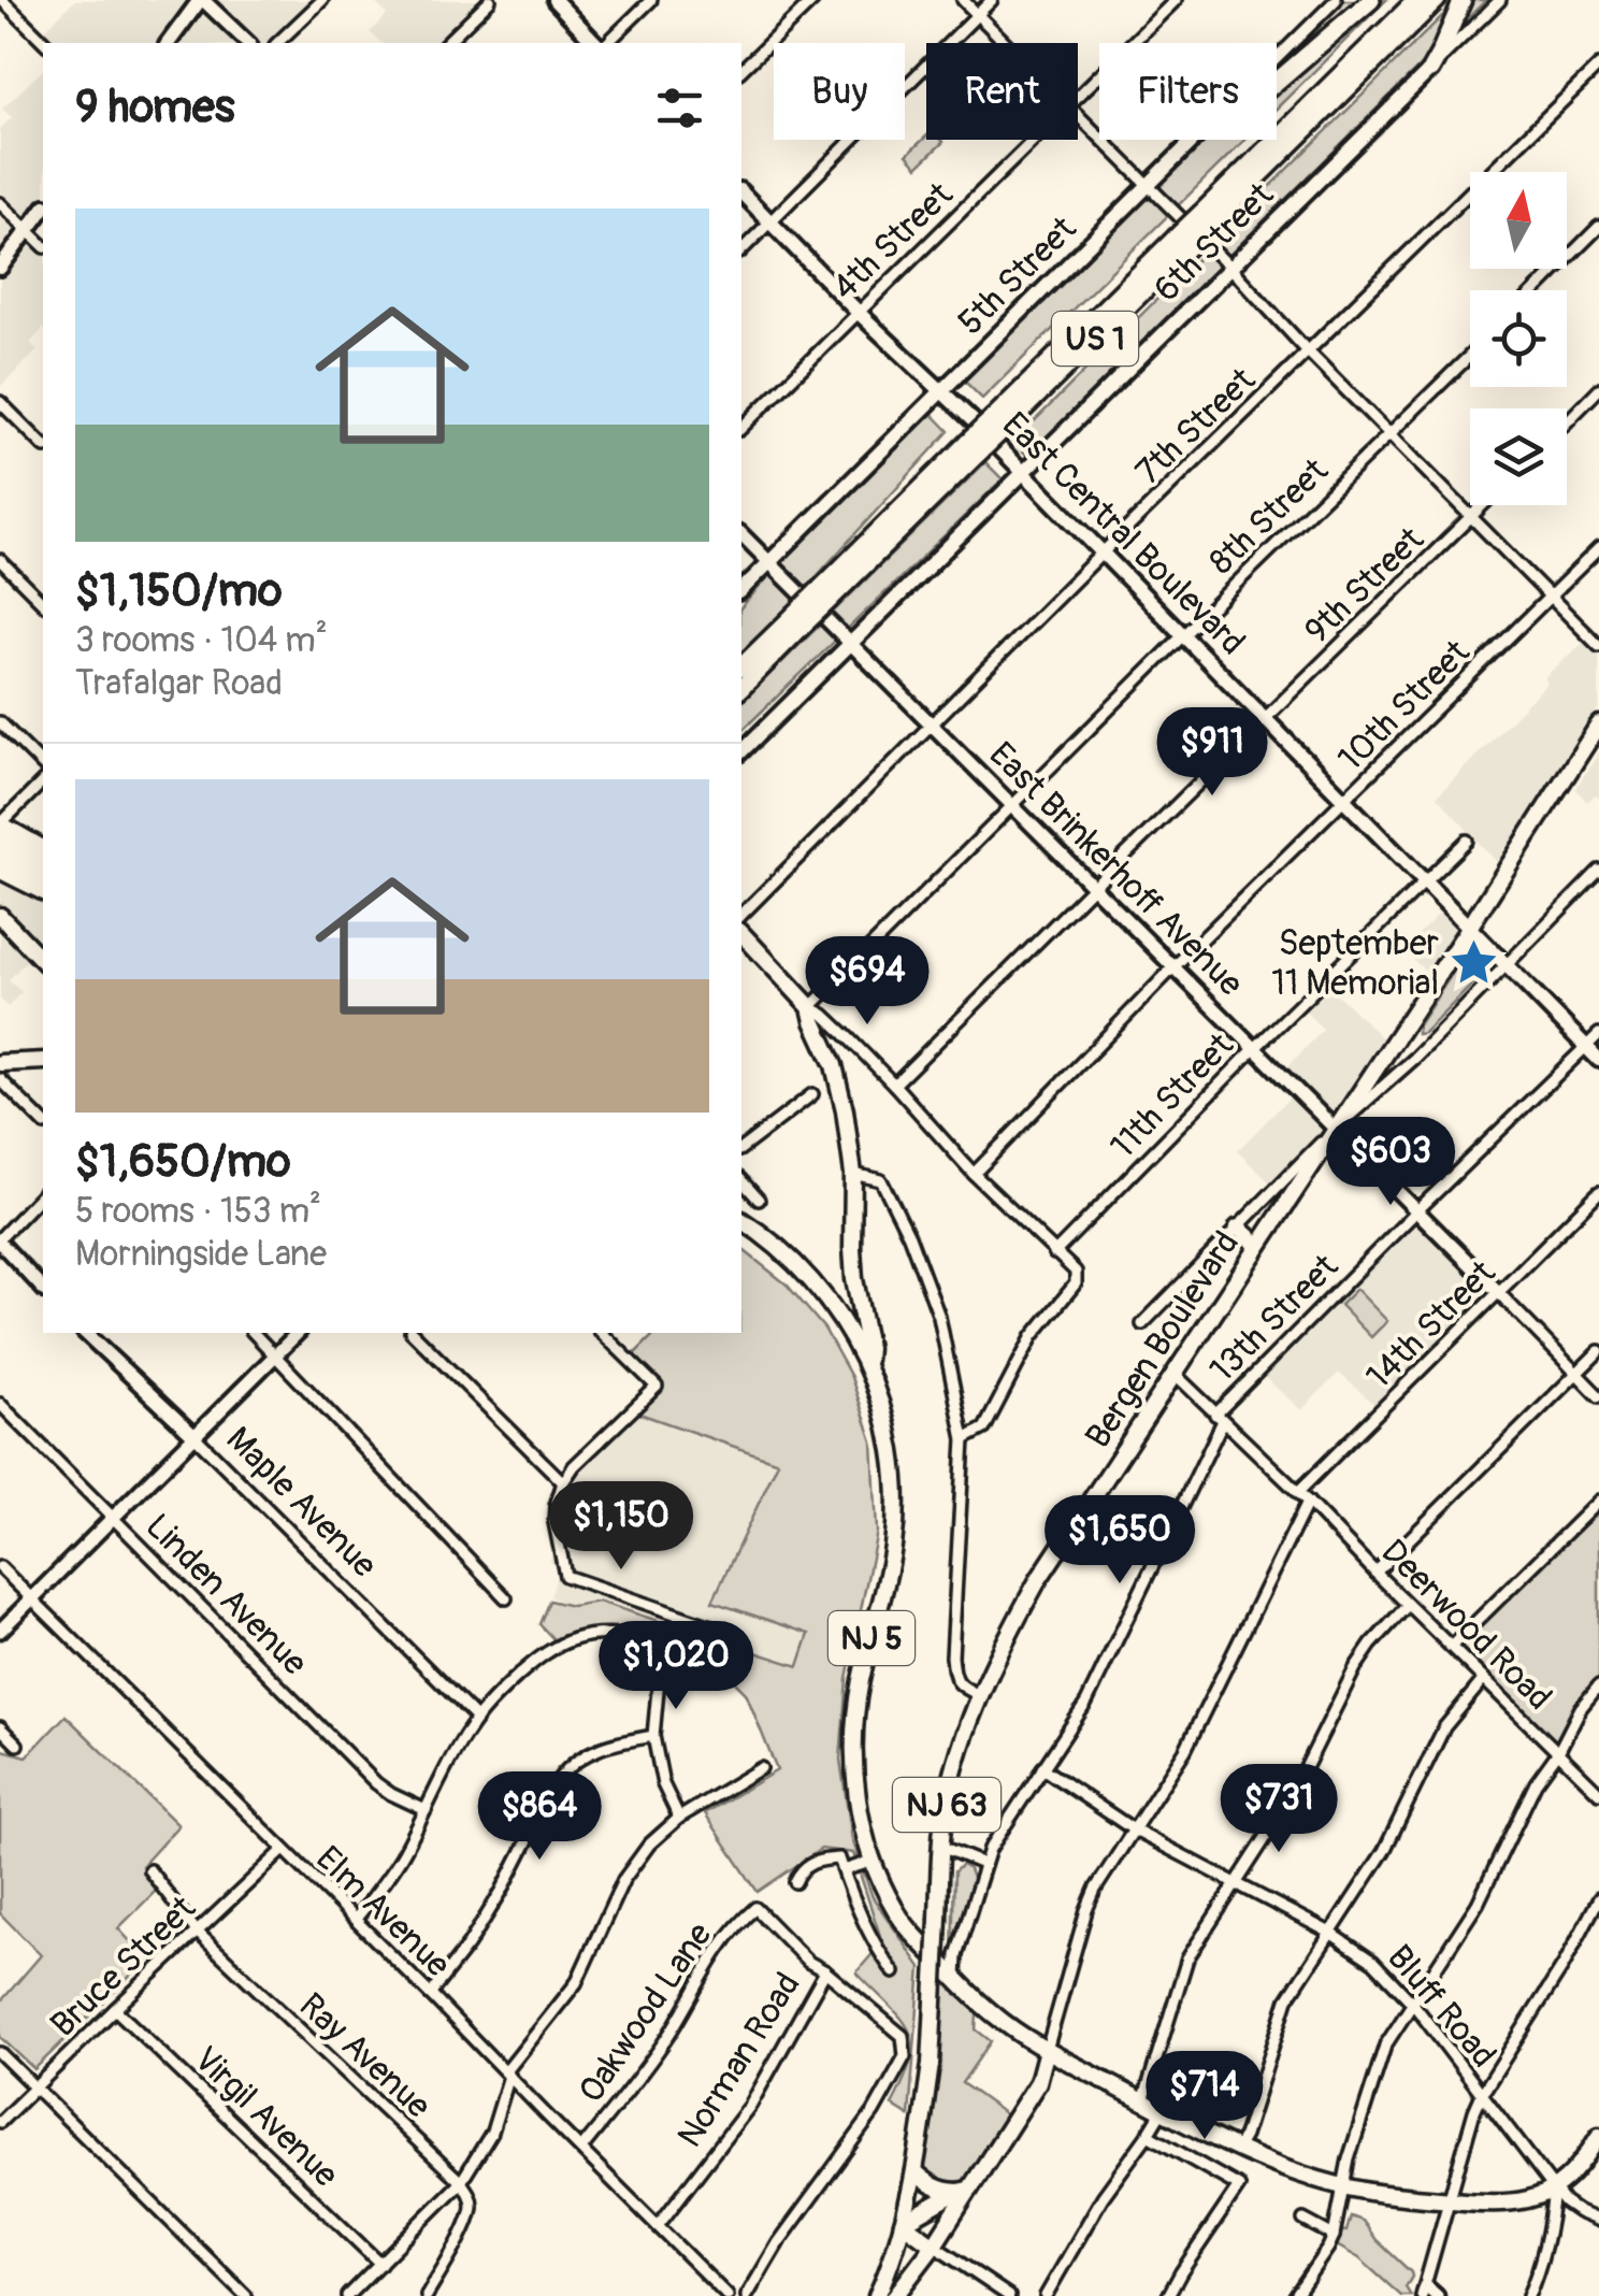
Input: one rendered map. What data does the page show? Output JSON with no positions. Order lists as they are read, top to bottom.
{
  "streets": {
    "highway": ["US 1"],
    "main road": [
      "6th Street",
      "5th Street",
      "East Central Boulevard",
      "Bergen Boulevard",
      "NJ 5",
      "NJ 63"
    ],
    "street": [
      "4th Street",
      "7th Street",
      "8th Street",
      "9th Street",
      "10th Street",
      "East Brinkerhoff Avenue",
      "11th Street",
      "13th Street",
      "14th Street",
      "Maple Avenue",
      "Linden Avenue",
      "Deerwood Road",
      "Elm Avenue",
      "Bruce Street",
      "Bluff Road",
      "Oakwood Lane",
      "Ray Avenue",
      "Norman Road",
      "Virgil Avenue"
    ]
  },
  "crossings": [
    ["4th Street", "East Central Boulevard"],
    ["6th Street", "East Central Boulevard"],
    ["6th Street", "East Brinkerhoff Avenue"],
    ["5th Street", "East Central Boulevard"],
    ["5th Street", "East Brinkerhoff Avenue"],
    ["7th Street", "East Central Boulevard"],
    ["7th Street", "East Brinkerhoff Avenue"],
    ["8th Street", "East Central Boulevard"],
    ["8th Street", "East Brinkerhoff Avenue"],
    ["East Central Boulevard", "9th Street"],
    ["East Central Boulevard", "10th Street"],
    ["East Central Boulevard", "11th Street"],
    ["East Central Boulevard", "13th Street"],
    ["East Central Boulevard", "Bergen Boulevard"],
    ["9th Street", "East Brinkerhoff Avenue"],
    ["10th Street", "East Brinkerhoff Avenue"],
    ["East Brinkerhoff Avenue", "11th Street"],
    ["East Brinkerhoff Avenue", "13th Street"],
    ["East Brinkerhoff Avenue", "14th Street"],
    ["East Brinkerhoff Avenue", "Bergen Boulevard"],
    ["13th Street", "Deerwood Road"],
    ["13th Street", "NJ 5"],
    ["13th Street", "Bluff Road"],
    ["14th Street", "Deerwood Road"],
    ["Bergen Boulevard", "Deerwood Road"],
    ["NJ 5", "Bluff Road"],
    ["Elm Avenue", "Bruce Street"],
    ["Elm Avenue", "Oakwood Lane"],
    ["Elm Avenue", "Norman Road"],
    ["Bruce Street", "Ray Avenue"],
    ["Bruce Street", "Virgil Avenue"],
    ["Oakwood Lane", "Norman Road"]
  ],
  "places": {
    "place": ["September 11 Memorial"]
  },
  "north": "top",
  "page": {
    "chip": ["Buy", "Rent", "Filters"],
    "heading": "9 homes",
    "list": [
      {
        "name": "$1,150/mo",
        "note": "3 rooms · 104 m² · Trafalgar Road"
      },
      {
        "name": "$1,650/mo",
        "note": "5 rooms · 153 m² · Morningside Lane"
      }
    ],
    "price": [
      "$911",
      "$694",
      "$603",
      "$1,150",
      "$1,650",
      "$1,020",
      "$731",
      "$864",
      "$714"
    ]
  }
}
